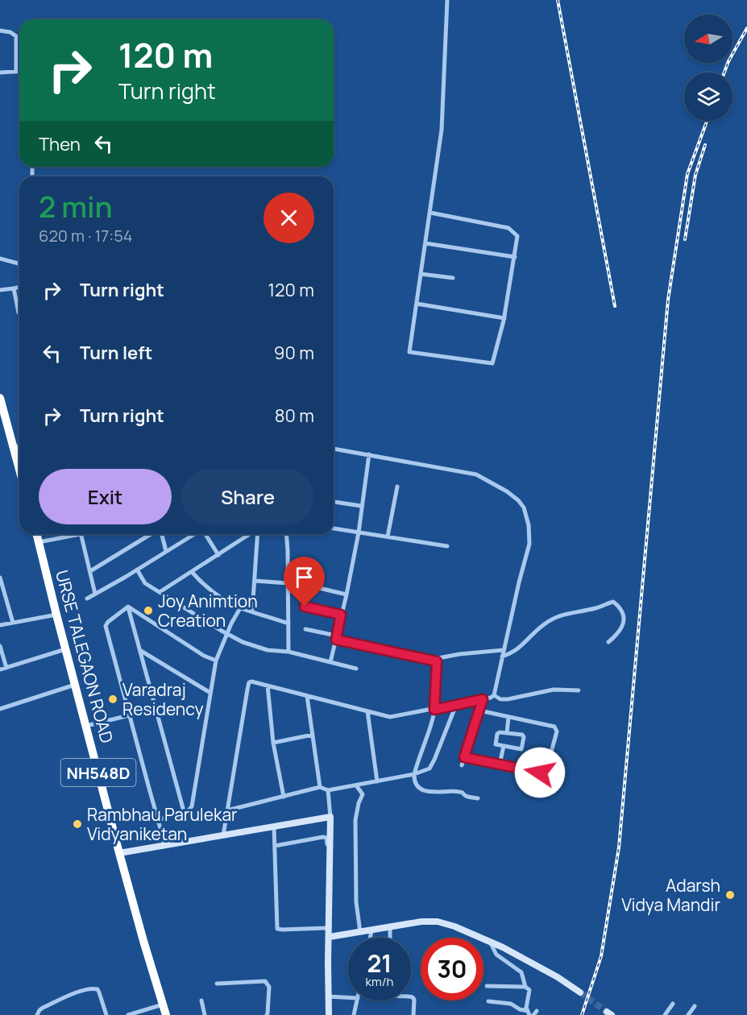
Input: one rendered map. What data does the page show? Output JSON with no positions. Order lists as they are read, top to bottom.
{
  "streets": {
    "highway": ["URSE TALEGAON ROAD", "NH548D"]
  },
  "places": [
    "Joy Animtion Creation",
    "Varadraj Residency",
    "Rambhau Parulekar Vidyaniketan",
    "Adarsh Vidya Mandir"
  ],
  "north": "left",
  "page": {
    "turn": ["120 m", "Turn right"],
    "then": "Then",
    "heading": ["2 min", "620 m · 17:54"],
    "list": [
      {
        "name": "Turn right",
        "value": "120 m"
      },
      {
        "name": "Turn left",
        "value": "90 m"
      },
      {
        "name": "Turn right",
        "value": "80 m"
      }
    ],
    "buttons": ["Exit", "Share"],
    "speed": "21 km/h",
    "limit": "30"
  }
}
